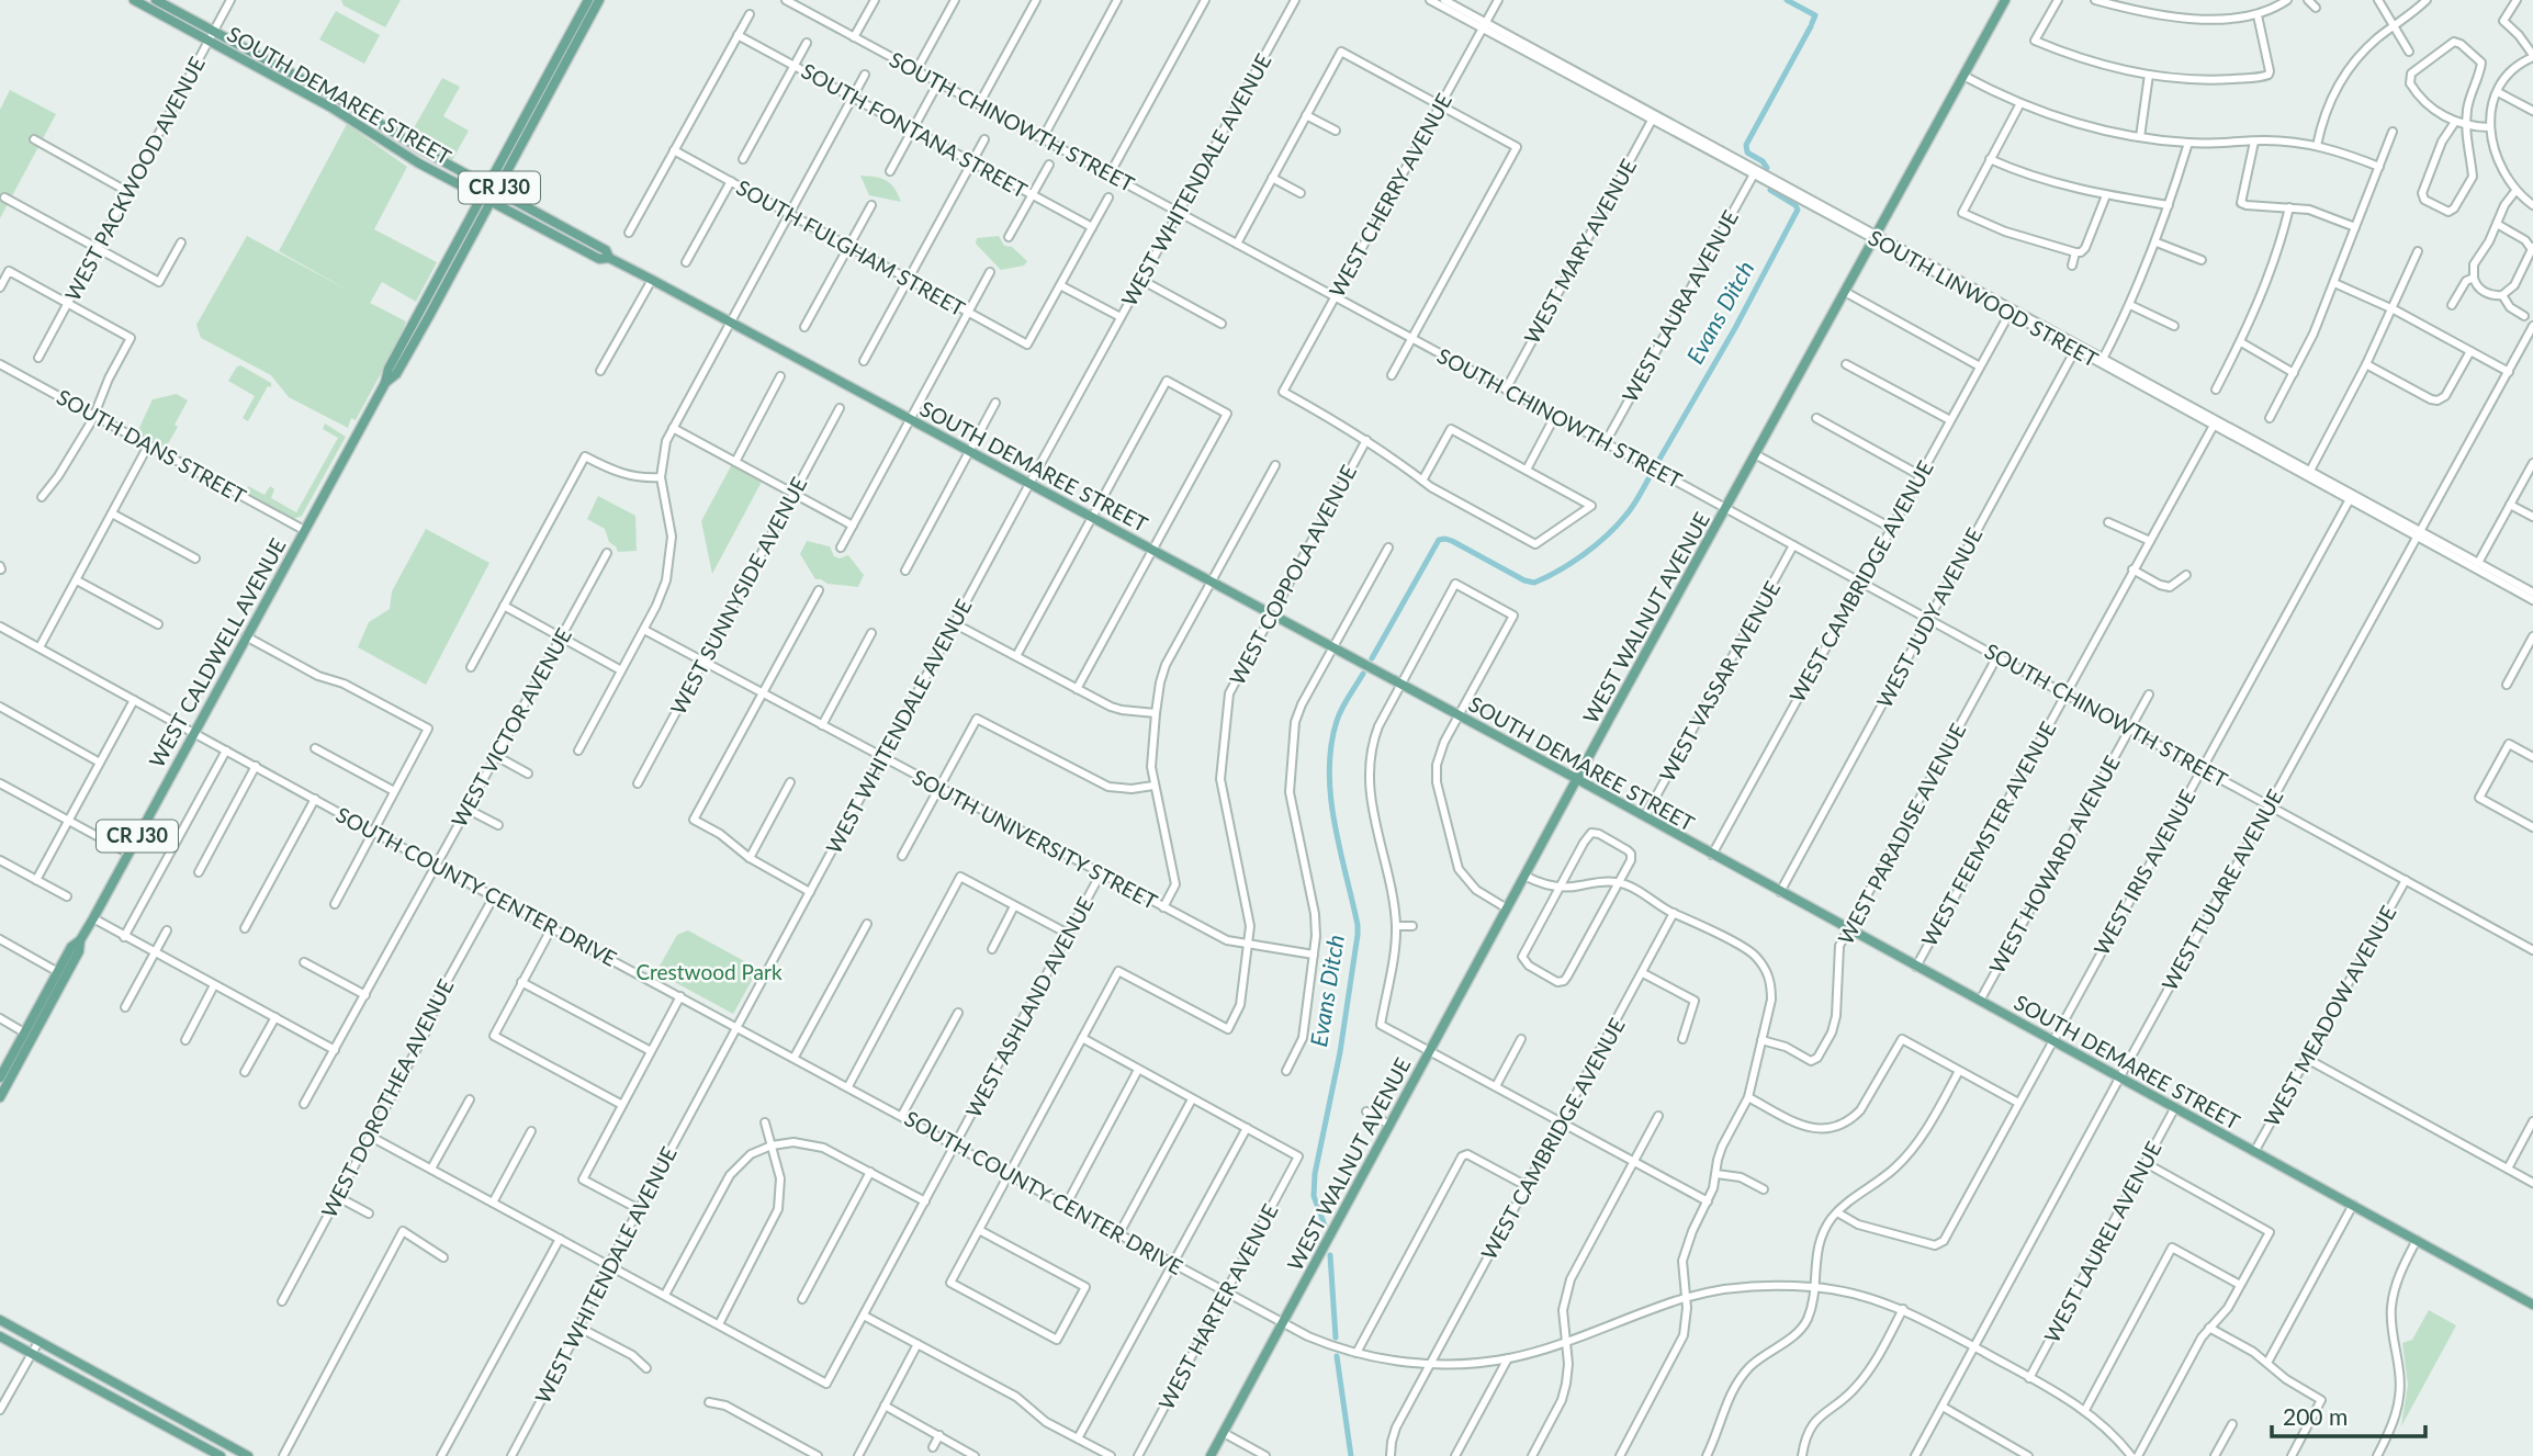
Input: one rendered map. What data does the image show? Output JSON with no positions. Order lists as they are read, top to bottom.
{
  "streets": {
    "main road": [
      "SOUTH DEMAREE STREET",
      "CR J30",
      "WEST WALNUT AVENUE",
      "WEST CALDWELL AVENUE"
    ],
    "street": [
      "SOUTH CHINOWTH STREET",
      "SOUTH FONTANA STREET",
      "WEST PACKWOOD AVENUE",
      "WEST WHITENDALE AVENUE",
      "WEST CHERRY AVENUE",
      "SOUTH FULGHAM STREET",
      "WEST MARY AVENUE",
      "SOUTH LINWOOD STREET",
      "WEST LAURA AVENUE",
      "SOUTH DANS STREET",
      "WEST COPPOLA AVENUE",
      "WEST CAMBRIDGE AVENUE",
      "WEST SUNNYSIDE AVENUE",
      "WEST JUDY AVENUE",
      "WEST VASSAR AVENUE",
      "WEST VICTOR AVENUE",
      "WEST PARADISE AVENUE",
      "WEST FEEMSTER AVENUE",
      "SOUTH UNIVERSITY STREET",
      "WEST HOWARD AVENUE",
      "WEST IRIS AVENUE",
      "SOUTH COUNTY CENTER DRIVE",
      "WEST TULARE AVENUE",
      "WEST ASHLAND AVENUE",
      "WEST MEADOW AVENUE",
      "WEST DOROTHEA AVENUE",
      "WEST LAUREL AVENUE",
      "WEST HARTER AVENUE"
    ]
  },
  "crossings": [
    ["SOUTH DEMAREE STREET", "WEST PACKWOOD AVENUE"],
    ["SOUTH DEMAREE STREET", "WEST WHITENDALE AVENUE"],
    ["SOUTH DEMAREE STREET", "WEST COPPOLA AVENUE"],
    ["SOUTH DEMAREE STREET", "WEST CAMBRIDGE AVENUE"],
    ["SOUTH DEMAREE STREET", "WEST WALNUT AVENUE"],
    ["SOUTH DEMAREE STREET", "WEST JUDY AVENUE"],
    ["SOUTH DEMAREE STREET", "WEST CALDWELL AVENUE"],
    ["SOUTH DEMAREE STREET", "WEST VASSAR AVENUE"],
    ["SOUTH DEMAREE STREET", "WEST PARADISE AVENUE"],
    ["SOUTH DEMAREE STREET", "WEST FEEMSTER AVENUE"],
    ["SOUTH DEMAREE STREET", "WEST HOWARD AVENUE"],
    ["SOUTH DEMAREE STREET", "WEST IRIS AVENUE"],
    ["SOUTH DEMAREE STREET", "WEST TULARE AVENUE"],
    ["SOUTH DEMAREE STREET", "WEST MEADOW AVENUE"],
    ["SOUTH DEMAREE STREET", "WEST LAUREL AVENUE"],
    ["SOUTH CHINOWTH STREET", "WEST WHITENDALE AVENUE"],
    ["SOUTH CHINOWTH STREET", "WEST CHERRY AVENUE"],
    ["SOUTH CHINOWTH STREET", "WEST MARY AVENUE"],
    ["SOUTH CHINOWTH STREET", "WEST LAURA AVENUE"],
    ["SOUTH CHINOWTH STREET", "WEST CAMBRIDGE AVENUE"],
    ["SOUTH CHINOWTH STREET", "WEST WALNUT AVENUE"],
    ["SOUTH CHINOWTH STREET", "WEST JUDY AVENUE"],
    ["SOUTH CHINOWTH STREET", "WEST VASSAR AVENUE"],
    ["SOUTH CHINOWTH STREET", "WEST PARADISE AVENUE"],
    ["SOUTH CHINOWTH STREET", "WEST FEEMSTER AVENUE"],
    ["SOUTH CHINOWTH STREET", "WEST HOWARD AVENUE"],
    ["SOUTH CHINOWTH STREET", "WEST IRIS AVENUE"],
    ["SOUTH CHINOWTH STREET", "WEST TULARE AVENUE"],
    ["SOUTH CHINOWTH STREET", "WEST MEADOW AVENUE"],
    ["WEST WHITENDALE AVENUE", "SOUTH UNIVERSITY STREET"],
    ["WEST WHITENDALE AVENUE", "SOUTH COUNTY CENTER DRIVE"],
    ["WEST CHERRY AVENUE", "SOUTH LINWOOD STREET"],
    ["WEST CHERRY AVENUE", "WEST COPPOLA AVENUE"],
    ["WEST MARY AVENUE", "SOUTH LINWOOD STREET"],
    ["SOUTH LINWOOD STREET", "WEST LAURA AVENUE"],
    ["SOUTH LINWOOD STREET", "WEST CAMBRIDGE AVENUE"],
    ["SOUTH LINWOOD STREET", "WEST WALNUT AVENUE"],
    ["SOUTH LINWOOD STREET", "WEST JUDY AVENUE"],
    ["SOUTH LINWOOD STREET", "WEST FEEMSTER AVENUE"],
    ["SOUTH LINWOOD STREET", "WEST IRIS AVENUE"],
    ["SOUTH LINWOOD STREET", "WEST TULARE AVENUE"],
    ["SOUTH DANS STREET", "WEST CALDWELL AVENUE"],
    ["WEST COPPOLA AVENUE", "SOUTH UNIVERSITY STREET"],
    ["WEST CAMBRIDGE AVENUE", "SOUTH COUNTY CENTER DRIVE"],
    ["WEST SUNNYSIDE AVENUE", "SOUTH UNIVERSITY STREET"],
    ["WEST WALNUT AVENUE", "SOUTH COUNTY CENTER DRIVE"],
    ["WEST CALDWELL AVENUE", "SOUTH COUNTY CENTER DRIVE"],
    ["WEST VICTOR AVENUE", "SOUTH COUNTY CENTER DRIVE"],
    ["SOUTH UNIVERSITY STREET", "WEST ASHLAND AVENUE"],
    ["SOUTH COUNTY CENTER DRIVE", "WEST TULARE AVENUE"],
    ["SOUTH COUNTY CENTER DRIVE", "WEST ASHLAND AVENUE"],
    ["SOUTH COUNTY CENTER DRIVE", "WEST DOROTHEA AVENUE"],
    ["SOUTH COUNTY CENTER DRIVE", "WEST LAUREL AVENUE"],
    ["SOUTH COUNTY CENTER DRIVE", "WEST HARTER AVENUE"]
  ],
  "water": ["Evans Ditch"],
  "parks": ["Crestwood Park"],
  "scale_bar": "200 m"
}
